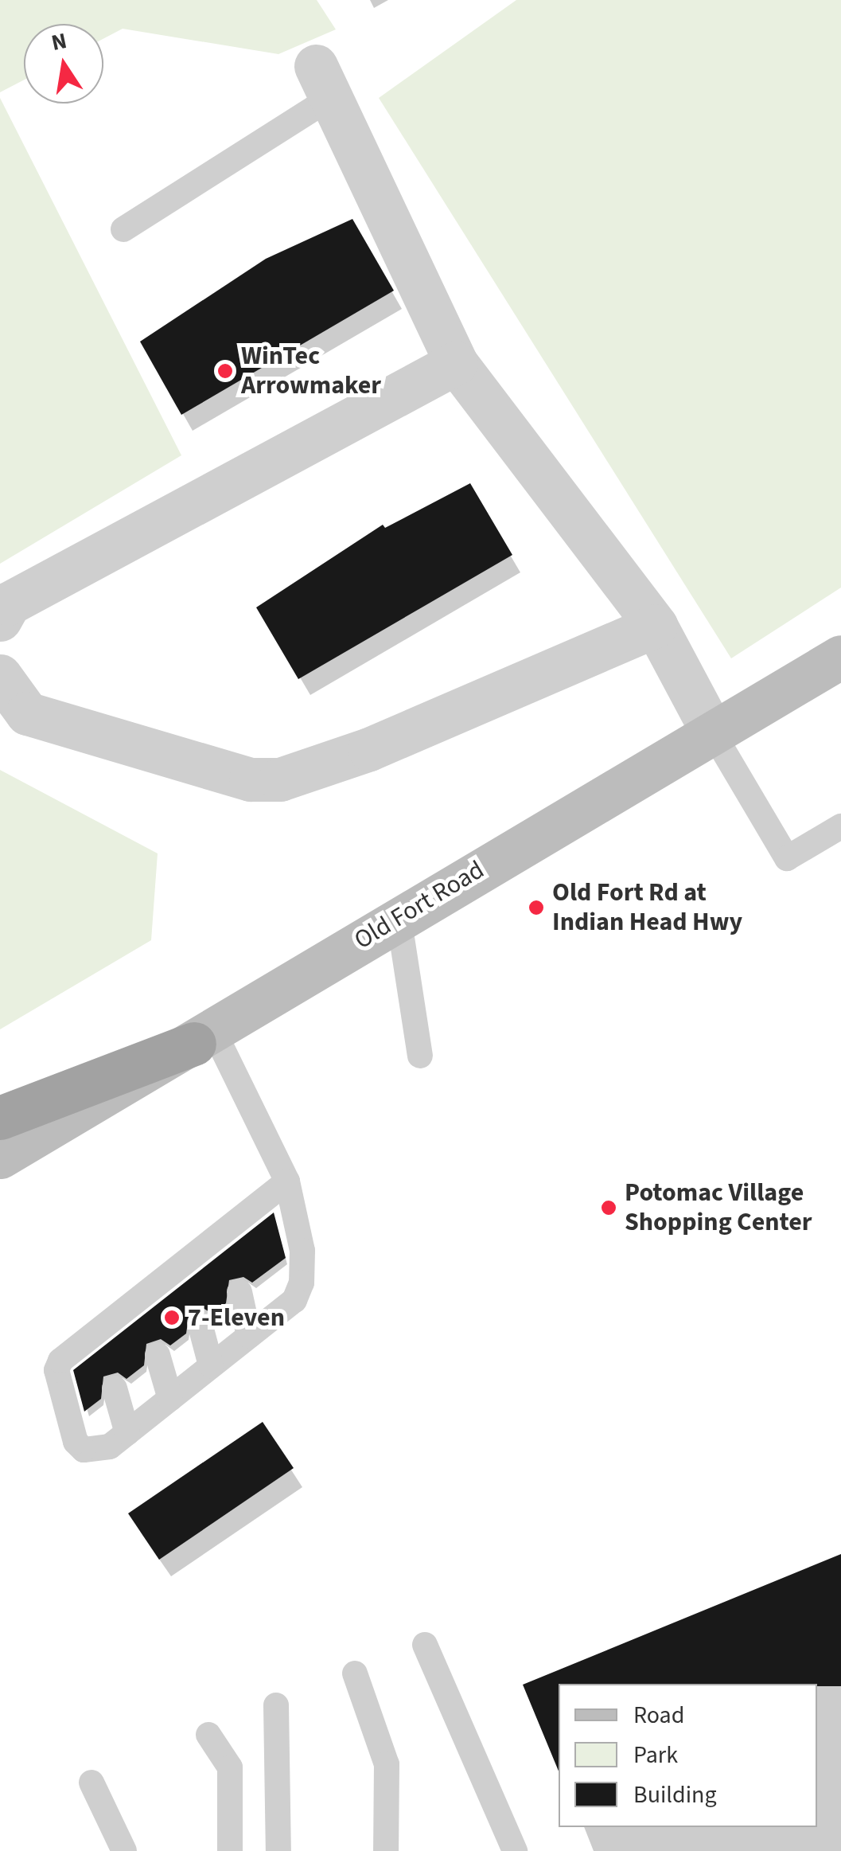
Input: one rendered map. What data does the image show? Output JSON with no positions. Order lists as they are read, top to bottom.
{
  "streets": {
    "main road": ["Old Fort Road"]
  },
  "places": [
    "WinTec Arrowmaker",
    "Old Fort Rd at Indian Head Hwy",
    "Potomac Village Shopping Center",
    "7-Eleven"
  ],
  "legend": ["Road", "Park", "Building"],
  "north": "top"
}
